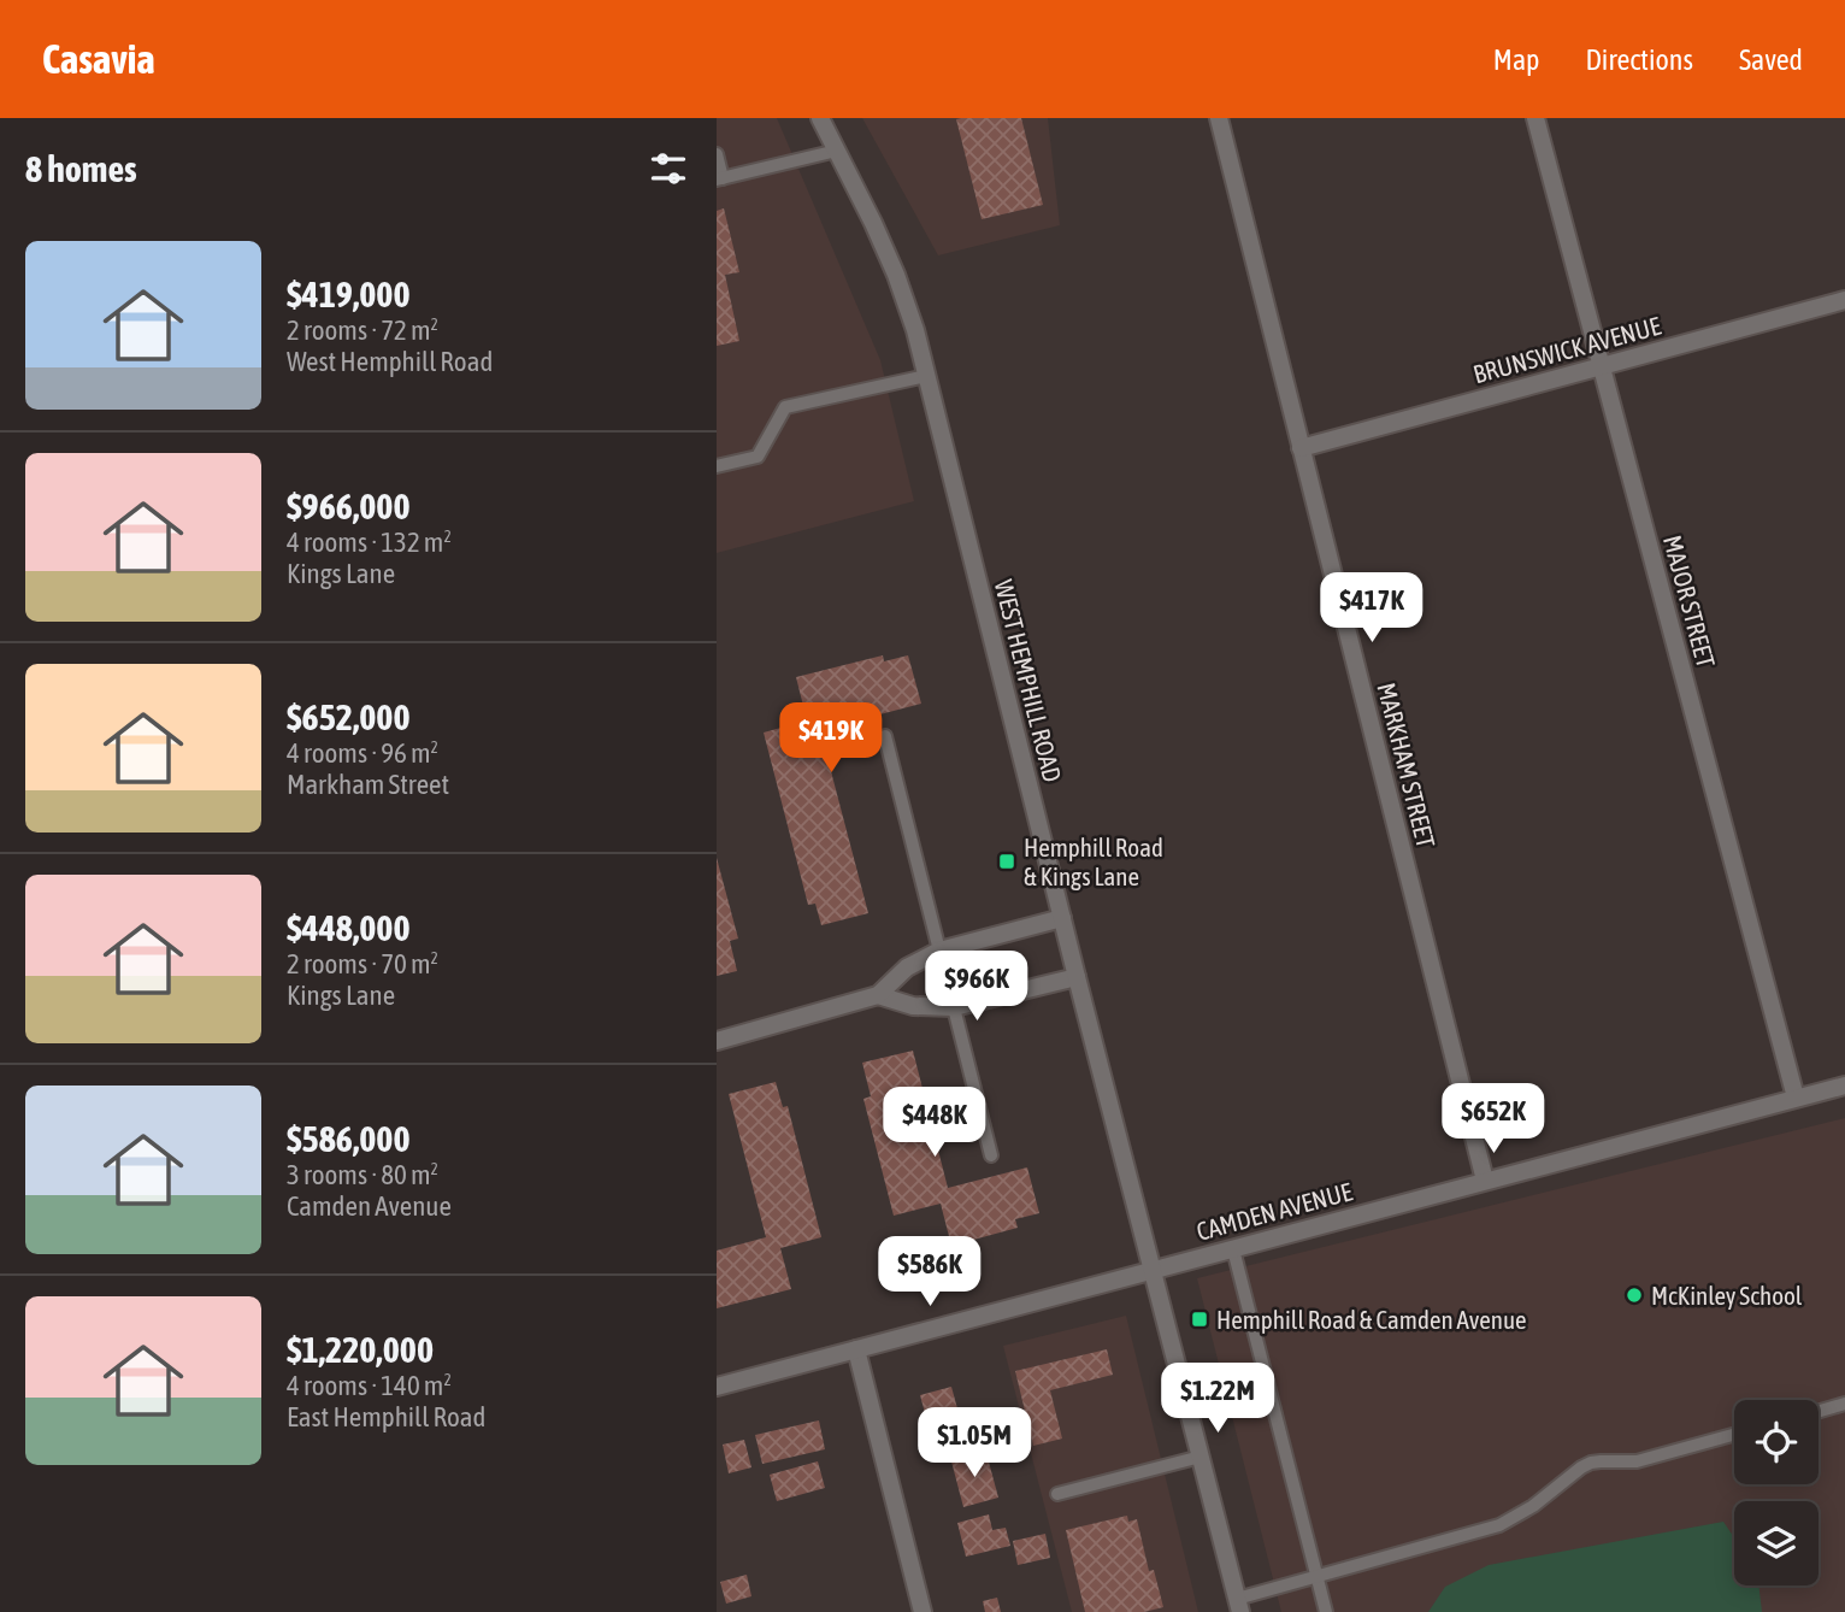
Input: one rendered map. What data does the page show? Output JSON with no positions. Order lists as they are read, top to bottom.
{
  "streets": {
    "street": [
      "BRUNSWICK AVENUE",
      "MAJOR STREET",
      "WEST HEMPHILL ROAD",
      "MARKHAM STREET",
      "CAMDEN AVENUE"
    ]
  },
  "crossings": [
    ["BRUNSWICK AVENUE", "MAJOR STREET"],
    ["BRUNSWICK AVENUE", "MARKHAM STREET"],
    ["MAJOR STREET", "CAMDEN AVENUE"],
    ["WEST HEMPHILL ROAD", "CAMDEN AVENUE"],
    ["MARKHAM STREET", "CAMDEN AVENUE"]
  ],
  "places": {
    "transit": ["Hemphill Road & Kings Lane", "Hemphill Road & Camden Avenue"],
    "other": ["McKinley School"]
  },
  "page": {
    "header": "Casavia",
    "nav": ["Map", "Directions", "Saved"],
    "heading": "8 homes",
    "list": [
      {
        "name": "$419,000",
        "note": "2 rooms · 72 m² · West Hemphill Road"
      },
      {
        "name": "$966,000",
        "note": "4 rooms · 132 m² · Kings Lane"
      },
      {
        "name": "$652,000",
        "note": "4 rooms · 96 m² · Markham Street"
      },
      {
        "name": "$448,000",
        "note": "2 rooms · 70 m² · Kings Lane"
      },
      {
        "name": "$586,000",
        "note": "3 rooms · 80 m² · Camden Avenue"
      },
      {
        "name": "$1,220,000",
        "note": "4 rooms · 140 m² · East Hemphill Road"
      }
    ],
    "price": [
      "$417K",
      "$419K",
      "$966K",
      "$652K",
      "$448K",
      "$586K",
      "$1.22M",
      "$1.05M"
    ]
  }
}
